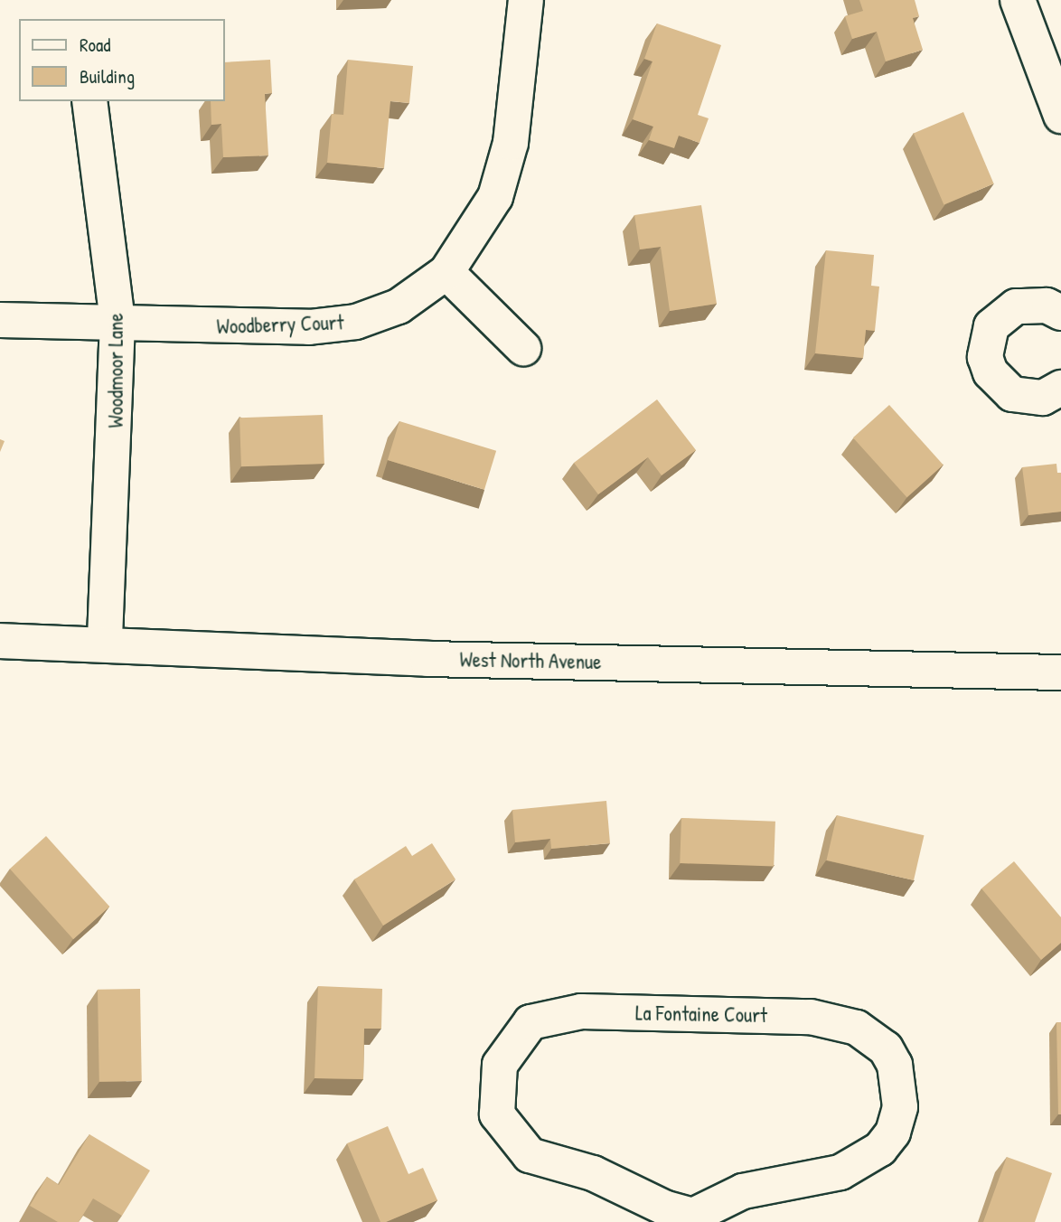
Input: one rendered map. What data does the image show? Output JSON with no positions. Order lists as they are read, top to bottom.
{
  "streets": {
    "street": [
      "Woodberry Court",
      "Woodmoor Lane",
      "West North Avenue",
      "La Fontaine Court"
    ]
  },
  "crossings": [
    ["Woodberry Court", "Woodmoor Lane"],
    ["Woodmoor Lane", "West North Avenue"]
  ],
  "legend": ["Road", "Building"]
}
